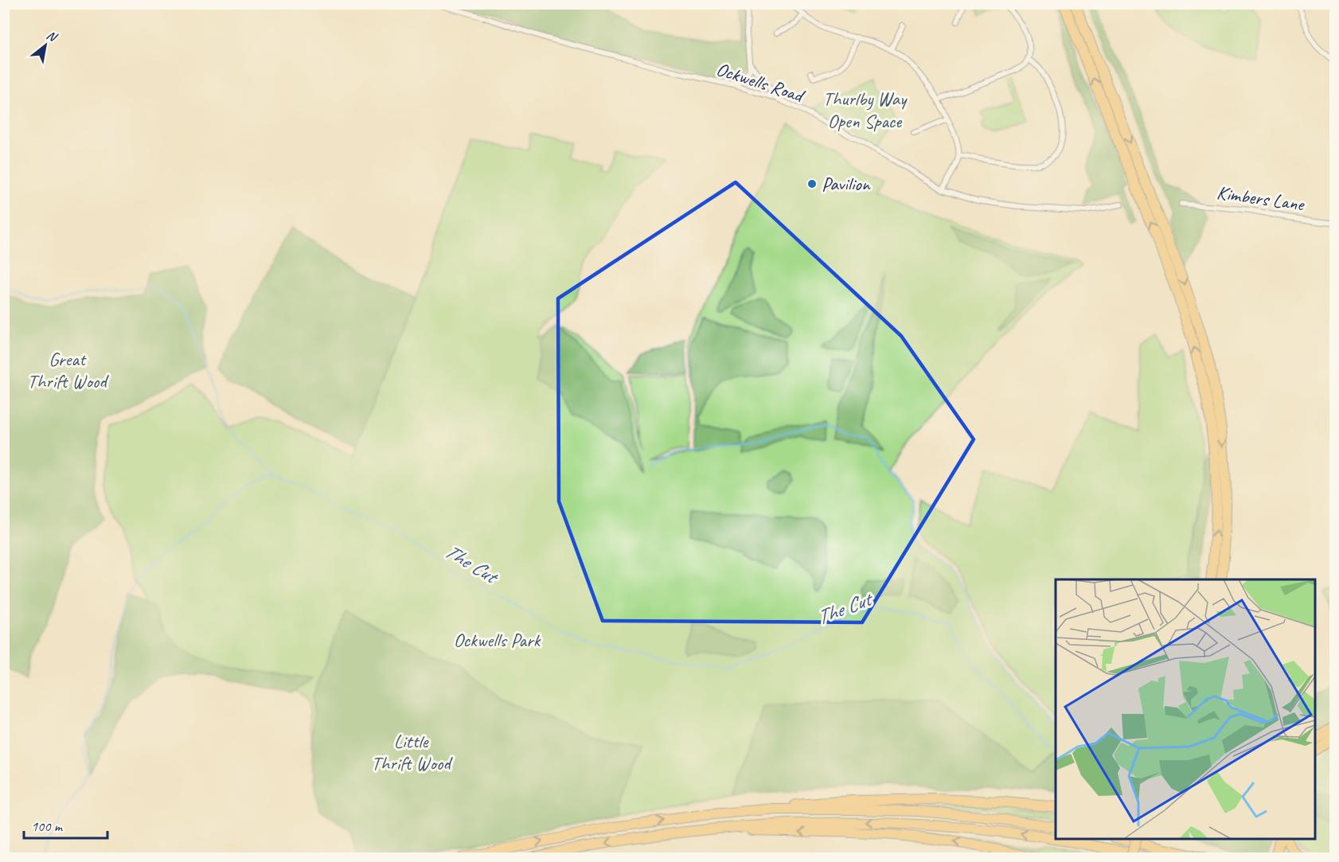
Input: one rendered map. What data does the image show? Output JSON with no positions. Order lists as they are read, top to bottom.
{
  "streets": {
    "street": ["Ockwells Road", "Kimbers Lane"]
  },
  "water": ["The Cut"],
  "parks": [
    "Thurlby Way Open Space",
    "Great Thrift Wood",
    "Ockwells Park",
    "Little Thrift Wood"
  ],
  "places": ["Pavilion"],
  "scale_bar": "100 m",
  "north": "top right"
}
